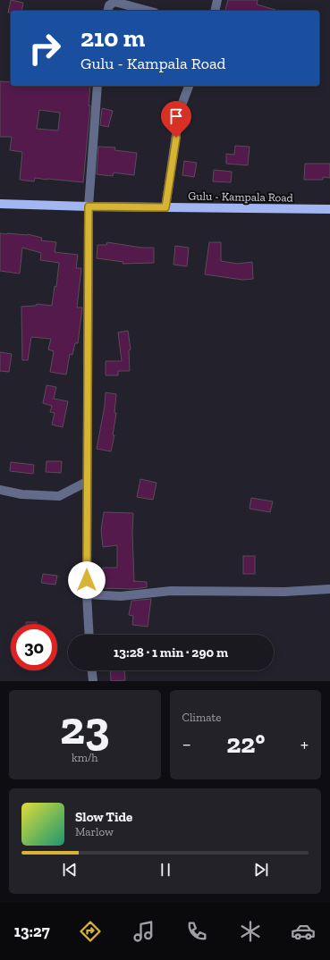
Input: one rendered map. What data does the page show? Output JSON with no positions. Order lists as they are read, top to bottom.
{
  "streets": {
    "main road": ["Gulu - Kampala Road"]
  },
  "page": {
    "turn": ["210 m", "Gulu - Kampala Road"],
    "limit": "30",
    "trip": "13:28 · 1 min · 290 m",
    "tile": [
      ["23", "km/h"],
      "Climate"
    ],
    "heat": ["−", "22°", "+"],
    "song": ["Slow Tide", "Marlow"],
    "tabs": "13:27"
  }
}
